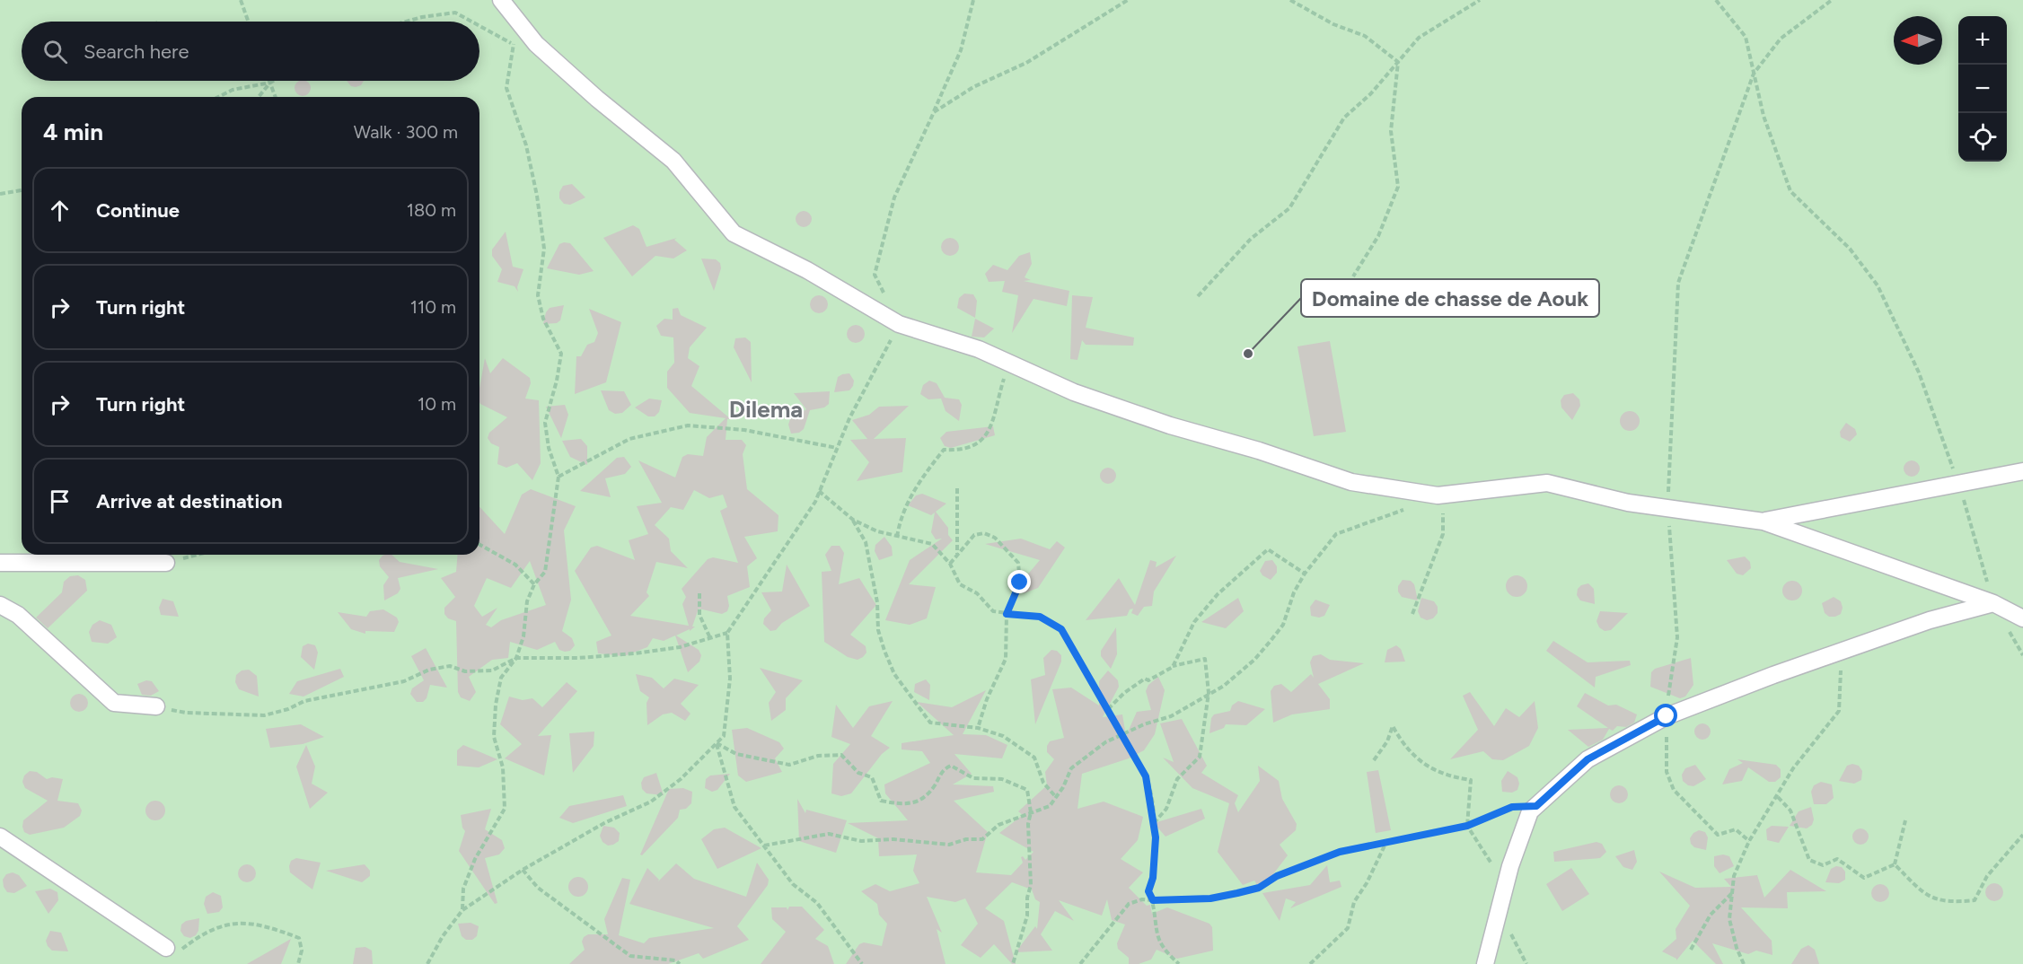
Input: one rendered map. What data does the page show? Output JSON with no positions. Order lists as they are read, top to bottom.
{
  "districts": ["Dilema"],
  "places": ["Domaine de chasse de Aouk"],
  "north": "left",
  "page": {
    "map_buttons": ["+", "−"],
    "search": "Search here",
    "heading": ["4 min", "Walk · 300 m"],
    "list": [
      ["Continue", "180 m"],
      ["Turn right", "110 m"],
      ["Turn right", "10 m"],
      "Arrive at destination"
    ]
  }
}
